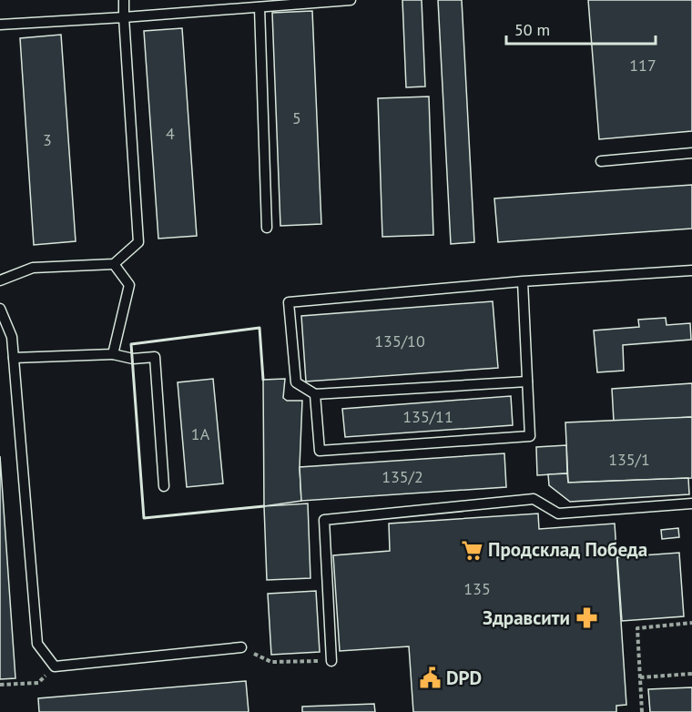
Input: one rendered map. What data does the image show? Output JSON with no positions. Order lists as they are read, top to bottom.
{
  "places": {
    "supermarket": ["Продсклад Победа"],
    "pharmacy": ["Здравсити"],
    "public building": ["DPD"]
  },
  "house_numbers": [
    "117",
    "5",
    "4",
    "3",
    "135/10",
    "135/11",
    "1А",
    "135/1",
    "135/2",
    "135"
  ],
  "scale_bar": "50 m"
}
